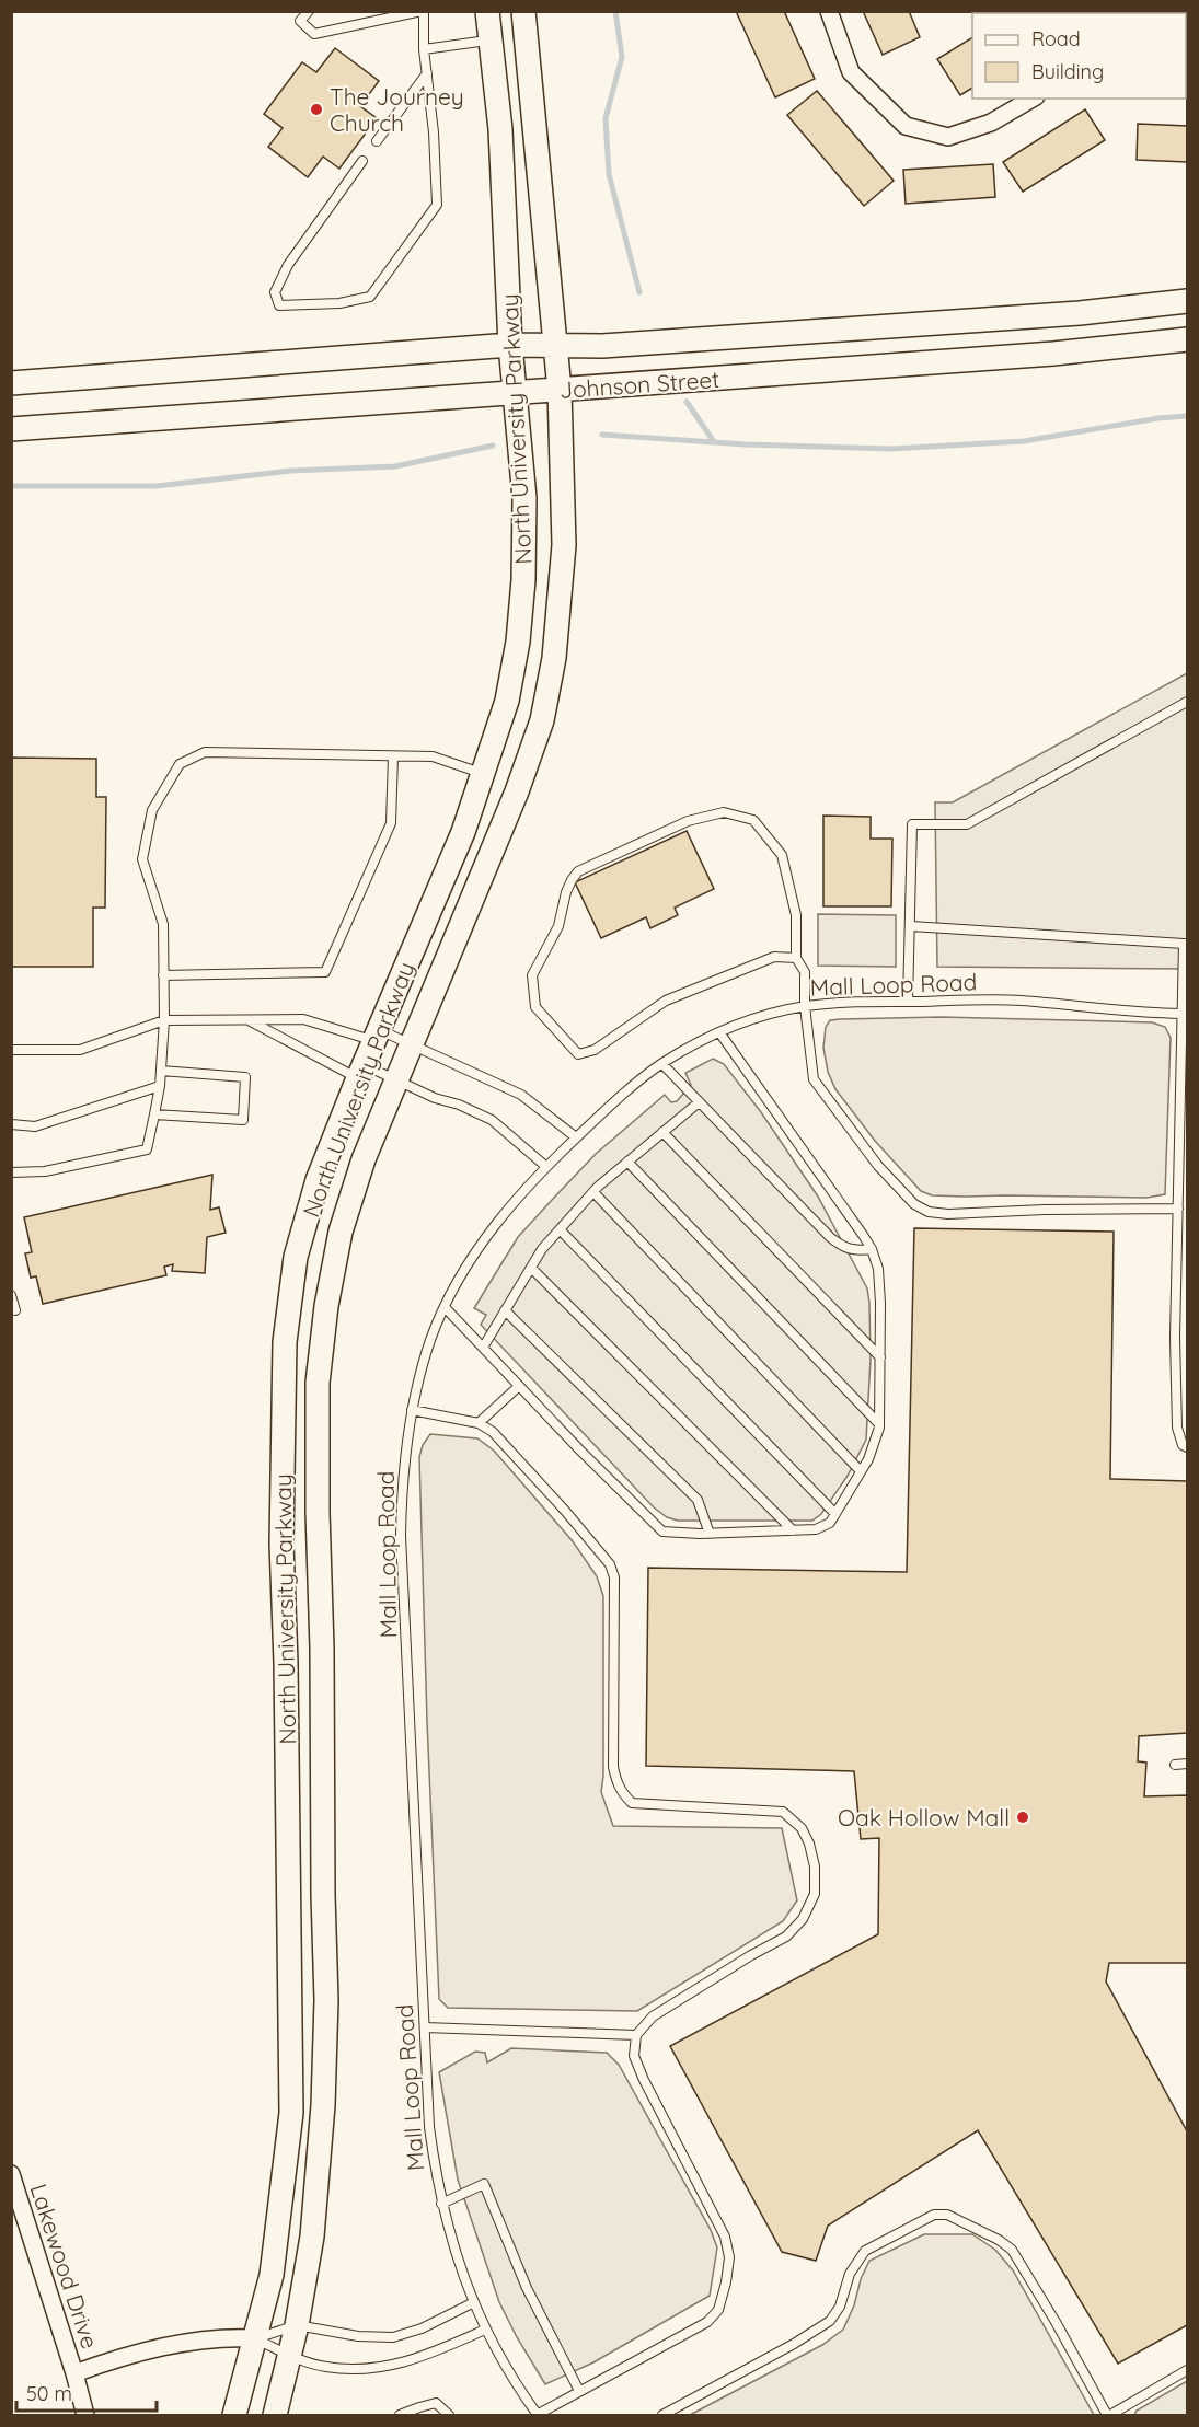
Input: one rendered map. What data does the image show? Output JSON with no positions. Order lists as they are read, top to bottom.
{
  "streets": {
    "main road": ["Johnson Street", "North University Parkway"],
    "street": ["Lakewood Drive"],
    "lane": ["Mall Loop Road"]
  },
  "crossings": [
    ["Johnson Street", "North University Parkway"],
    ["North University Parkway", "Lakewood Drive"]
  ],
  "places": ["The Journey Church", "Oak Hollow Mall"],
  "legend": ["Road", "Building"],
  "scale_bar": "50 m"
}
